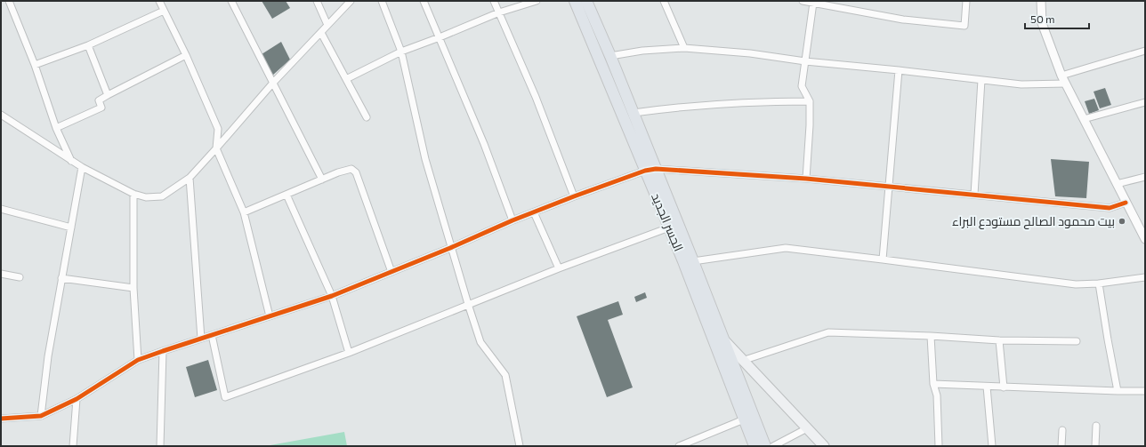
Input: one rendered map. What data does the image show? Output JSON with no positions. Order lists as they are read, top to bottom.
{
  "streets": {
    "main road": ["الجسر الجديد"]
  },
  "places": ["بيت محمود الصالح مستودع البراء"],
  "scale_bar": "50 m"
}
